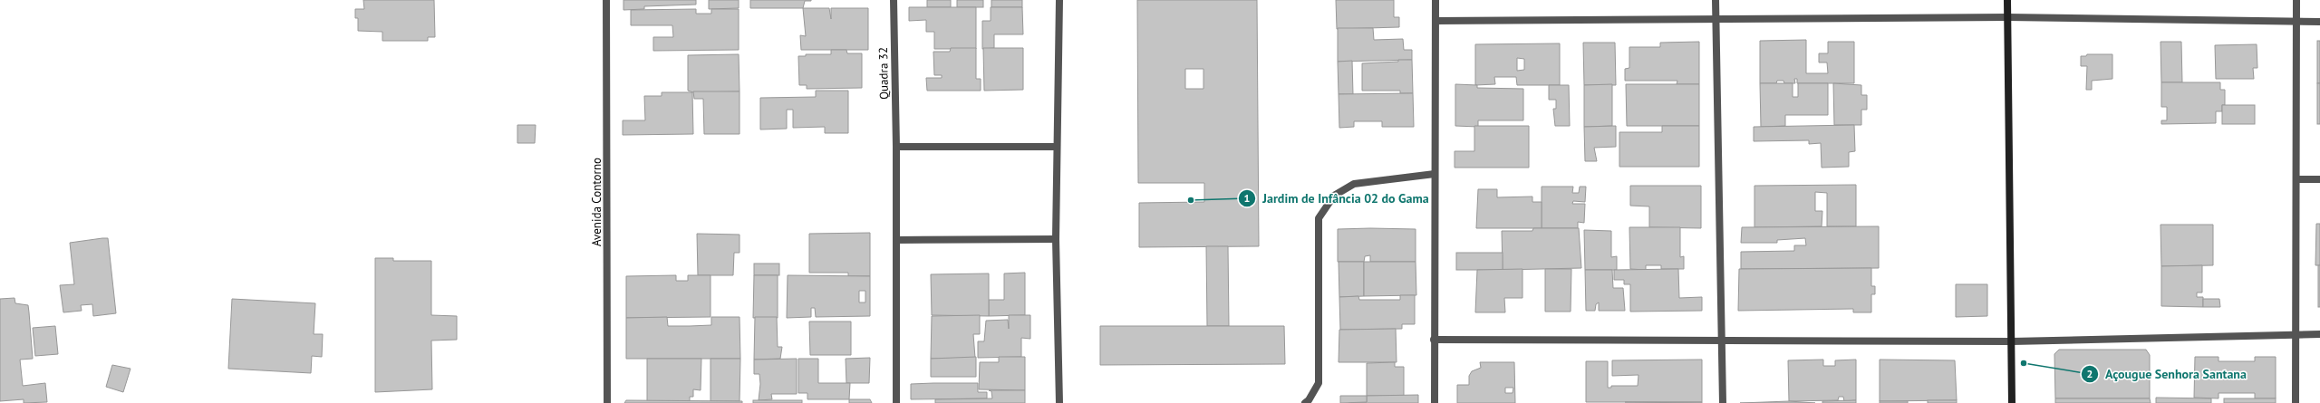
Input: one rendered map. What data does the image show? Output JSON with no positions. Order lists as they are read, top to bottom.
{
  "streets": {
    "street": ["Quadra 32", "Avenida Contorno"]
  },
  "places": ["Jardim de Infância 02 do Gama", "Açougue Senhora Santana"]
}
